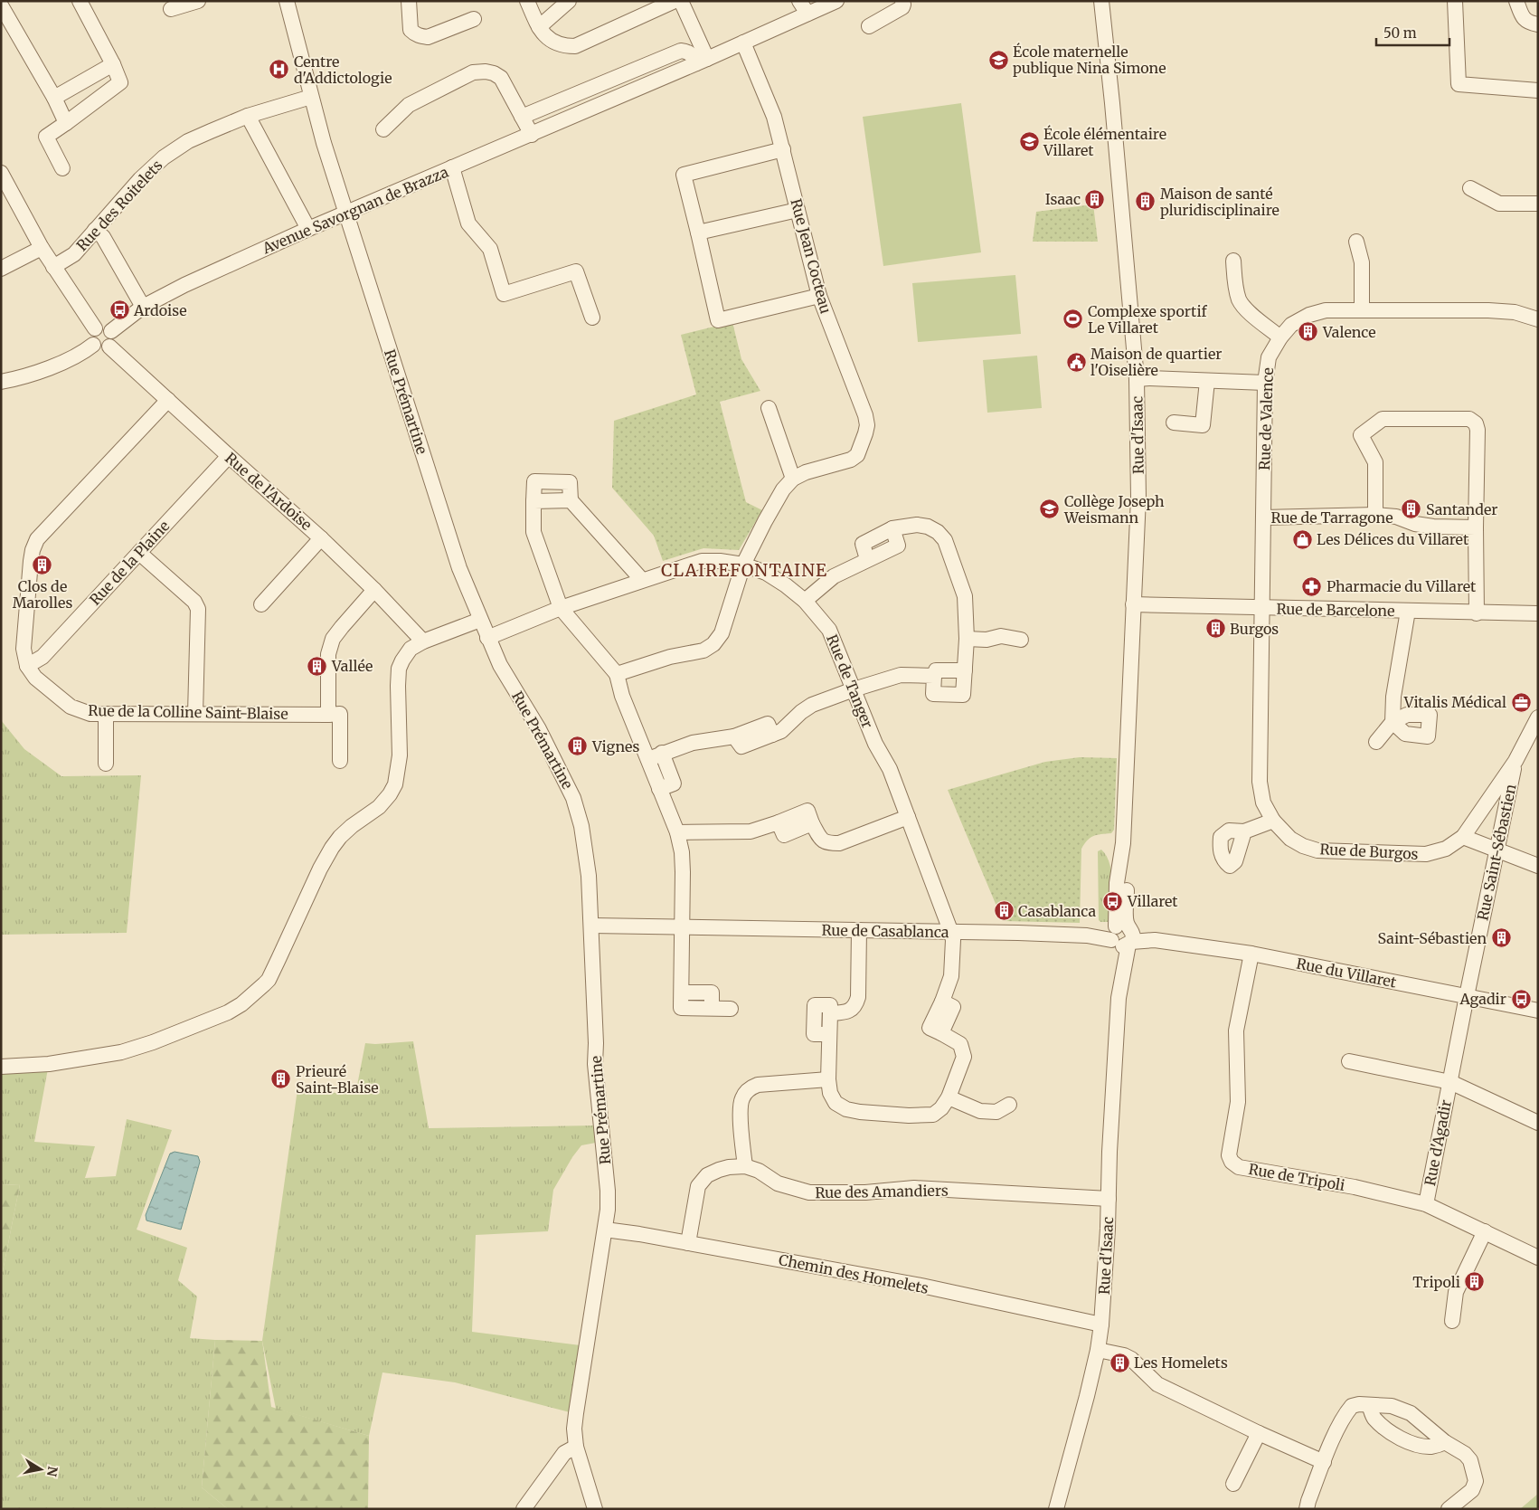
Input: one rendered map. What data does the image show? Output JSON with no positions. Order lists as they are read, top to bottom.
{
  "streets": {
    "street": [
      "Rue des Roitelets",
      "Avenue Savorgnan de Brazza",
      "Rue Jean Cocteau",
      "Rue Prémartine",
      "Rue de Valence",
      "Rue d'Isaac",
      "Rue de l'Ardoise",
      "Rue de Tarragone",
      "Rue de la Plaine",
      "Rue de Barcelone",
      "Rue de Tanger",
      "Rue de la Colline Saint-Blaise",
      "Rue de Burgos",
      "Rue Saint-Sébastien",
      "Rue de Casablanca",
      "Rue du Villaret",
      "Rue d'Agadir",
      "Rue de Tripoli",
      "Rue des Amandiers",
      "Chemin des Homelets"
    ]
  },
  "crossings": [
    ["Rue des Roitelets", "Rue Prémartine"],
    ["Avenue Savorgnan de Brazza", "Rue Jean Cocteau"],
    ["Avenue Savorgnan de Brazza", "Rue Prémartine"],
    ["Avenue Savorgnan de Brazza", "Rue de l'Ardoise"],
    ["Rue Jean Cocteau", "Rue de Tanger"],
    ["Rue Prémartine", "Rue de Tanger"],
    ["Rue Prémartine", "Rue de Casablanca"],
    ["Rue Prémartine", "Chemin des Homelets"],
    ["Rue de Valence", "Rue de Tarragone"],
    ["Rue de Valence", "Rue de Barcelone"],
    ["Rue de Valence", "Rue de Burgos"],
    ["Rue d'Isaac", "Rue de Barcelone"],
    ["Rue d'Isaac", "Rue de Casablanca"],
    ["Rue d'Isaac", "Rue du Villaret"],
    ["Rue d'Isaac", "Rue des Amandiers"],
    ["Rue d'Isaac", "Chemin des Homelets"],
    ["Rue de l'Ardoise", "Rue de la Plaine"],
    ["Rue de la Plaine", "Rue de la Colline Saint-Blaise"],
    ["Rue de Barcelone", "Rue de Burgos"],
    ["Rue de Tanger", "Rue de Casablanca"],
    ["Rue de Burgos", "Rue Saint-Sébastien"],
    ["Rue Saint-Sébastien", "Rue du Villaret"],
    ["Rue Saint-Sébastien", "Rue d'Agadir"],
    ["Rue de Casablanca", "Rue du Villaret"],
    ["Rue du Villaret", "Rue d'Agadir"],
    ["Rue du Villaret", "Rue de Tripoli"],
    ["Rue d'Agadir", "Rue de Tripoli"]
  ],
  "districts": ["CLAIREFONTAINE"],
  "places": {
    "school or university": ["École maternelle publique Nina Simone", "École élémentaire Villaret", "Collège Joseph Weismann"],
    "hospital": ["Centre d'Addictologie"],
    "building": [
      "Isaac",
      "Maison de santé pluridisciplinaire",
      "Valence",
      "Santander",
      "Clos de Marolles",
      "Burgos",
      "Vallée",
      "Vignes",
      "Casablanca",
      "Saint-Sébastien",
      "Prieuré Saint-Blaise",
      "Tripoli",
      "Les Homelets"
    ],
    "bus stop": ["Ardoise", "Villaret", "Agadir"],
    "sports": ["Complexe sportif Le Villaret"],
    "public building": ["Maison de quartier l'Oiselière"],
    "shop": ["Les Délices du Villaret"],
    "pharmacy": ["Pharmacie du Villaret"],
    "office": ["Vitalis Médical"]
  },
  "scale_bar": "50 m",
  "north": "right"
}
